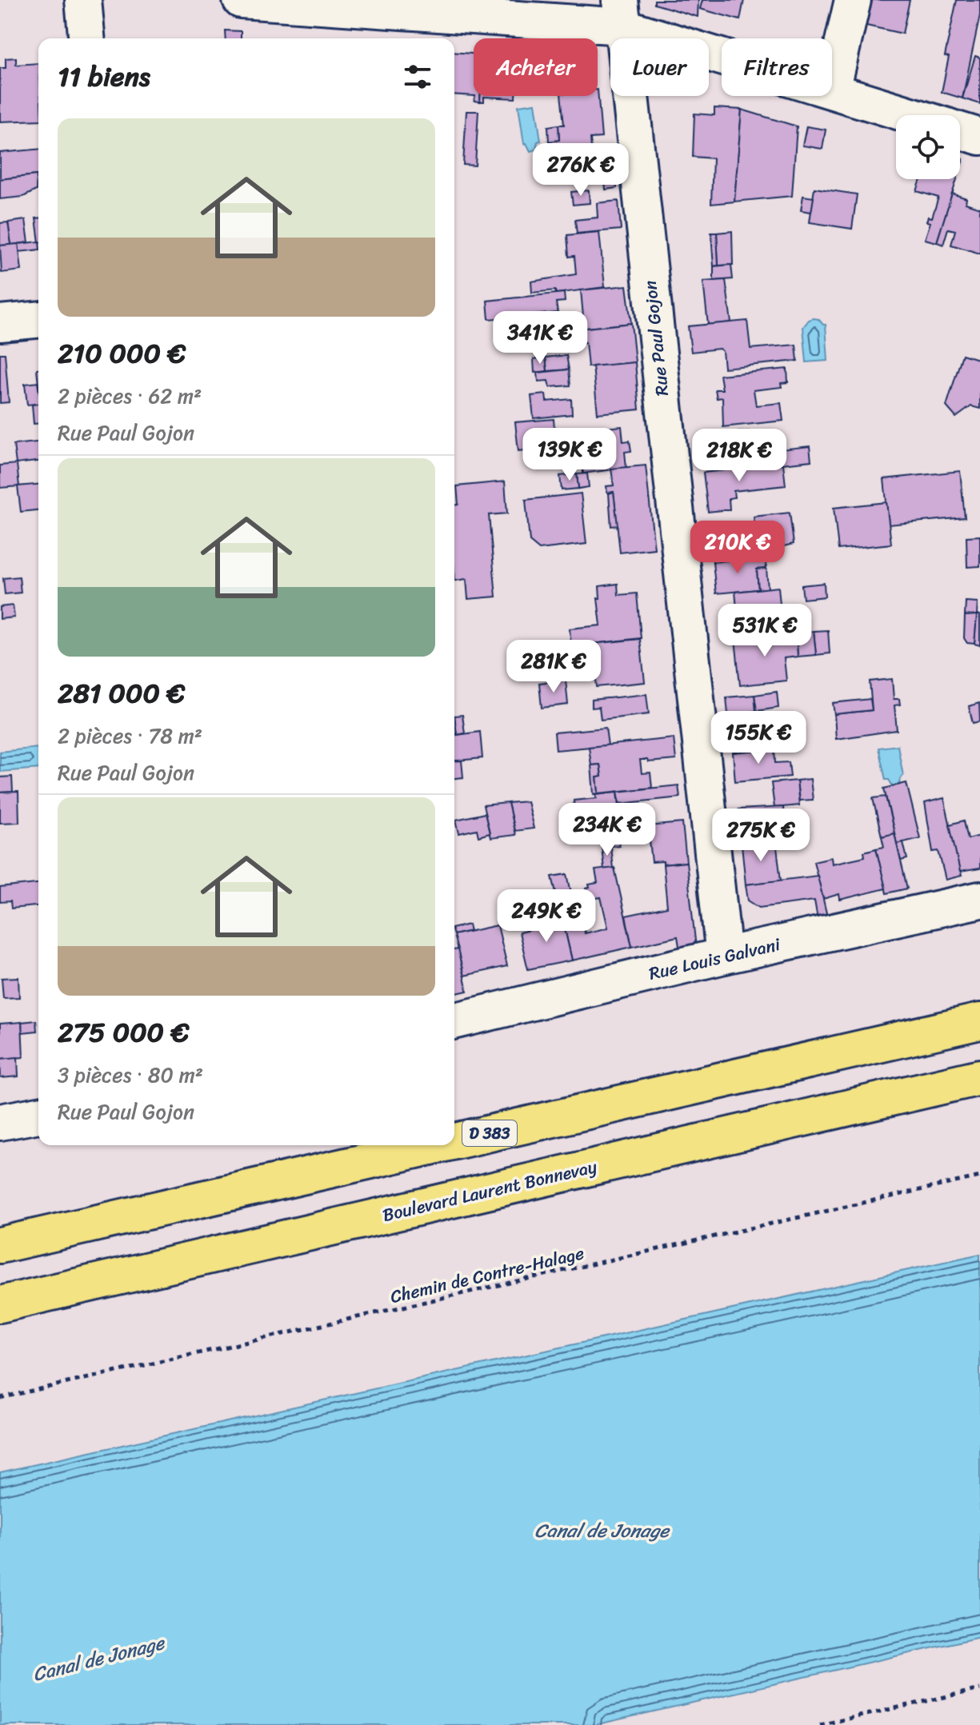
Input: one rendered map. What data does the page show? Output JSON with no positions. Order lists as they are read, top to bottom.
{
  "streets": {
    "highway": ["D 383", "Boulevard Laurent Bonnevay"],
    "street": ["Rue Paul Gojon", "Rue Louis Galvani"],
    "path": ["Chemin de Contre-Halage"]
  },
  "crossings": [
    ["Rue Paul Gojon", "Rue Louis Galvani"]
  ],
  "water": ["Canal de Jonage"],
  "page": {
    "chip": ["Acheter", "Louer", "Filtres"],
    "heading": "11 biens",
    "list": [
      {
        "name": "210 000 €",
        "note": "2 pièces · 62 m² · Rue Paul Gojon"
      },
      {
        "name": "281 000 €",
        "note": "2 pièces · 78 m² · Rue Paul Gojon"
      },
      {
        "name": "275 000 €",
        "note": "3 pièces · 80 m² · Rue Paul Gojon"
      }
    ],
    "price": [
      "276K €",
      "341K €",
      "139K €",
      "218K €",
      "210K €",
      "531K €",
      "281K €",
      "155K €",
      "234K €",
      "275K €",
      "249K €"
    ]
  }
}
